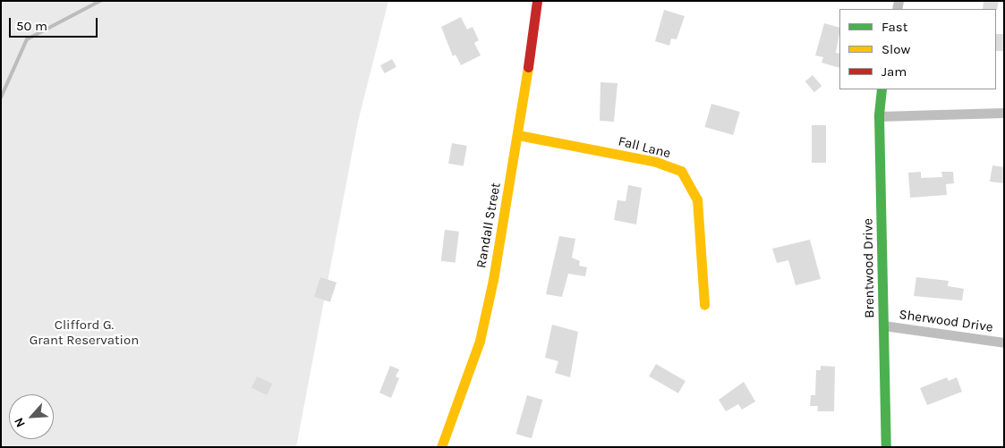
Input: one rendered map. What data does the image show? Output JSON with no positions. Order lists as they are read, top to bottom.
{
  "streets": {
    "street": [
      "Fall Lane",
      "Randall Street",
      "Brentwood Drive",
      "Sherwood Drive"
    ]
  },
  "crossings": [
    ["Fall Lane", "Randall Street"],
    ["Brentwood Drive", "Sherwood Drive"]
  ],
  "parks": ["Clifford G. Grant Reservation"],
  "legend": ["Fast", "Slow", "Jam"],
  "scale_bar": "50 m",
  "north": "bottom left"
}
